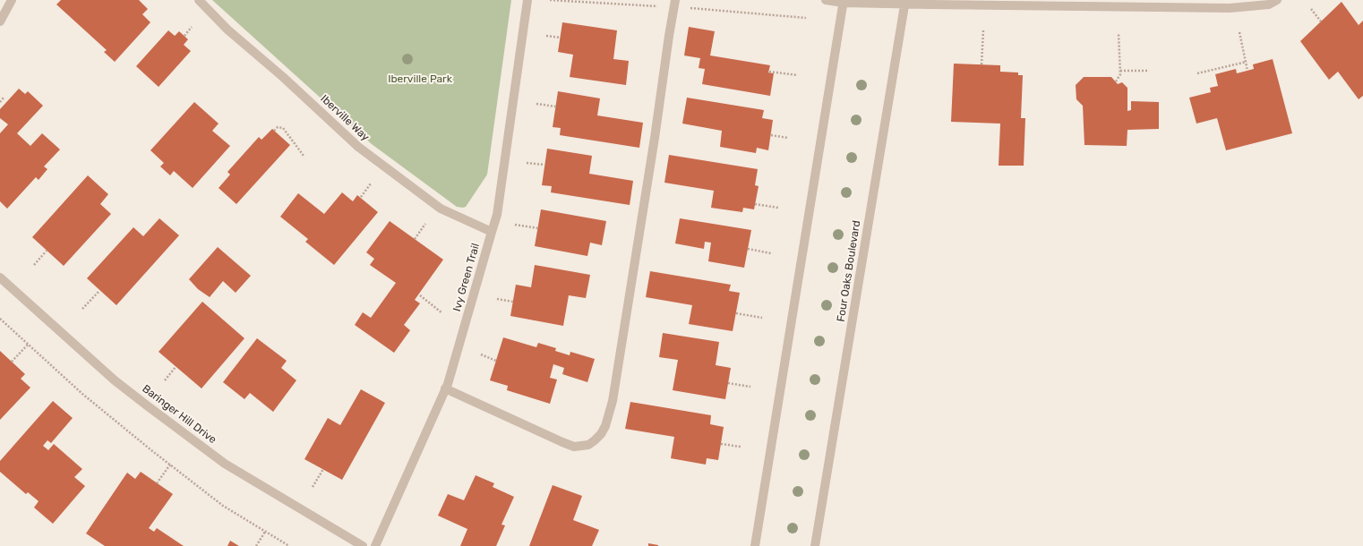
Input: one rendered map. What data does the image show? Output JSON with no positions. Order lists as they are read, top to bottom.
{
  "streets": {
    "street": [
      "Iberville Way",
      "Four Oaks Boulevard",
      "Ivy Green Trail",
      "Baringer Hill Drive"
    ]
  },
  "crossings": [
    ["Iberville Way", "Ivy Green Trail"]
  ],
  "parks": ["Iberville Park"]
}
